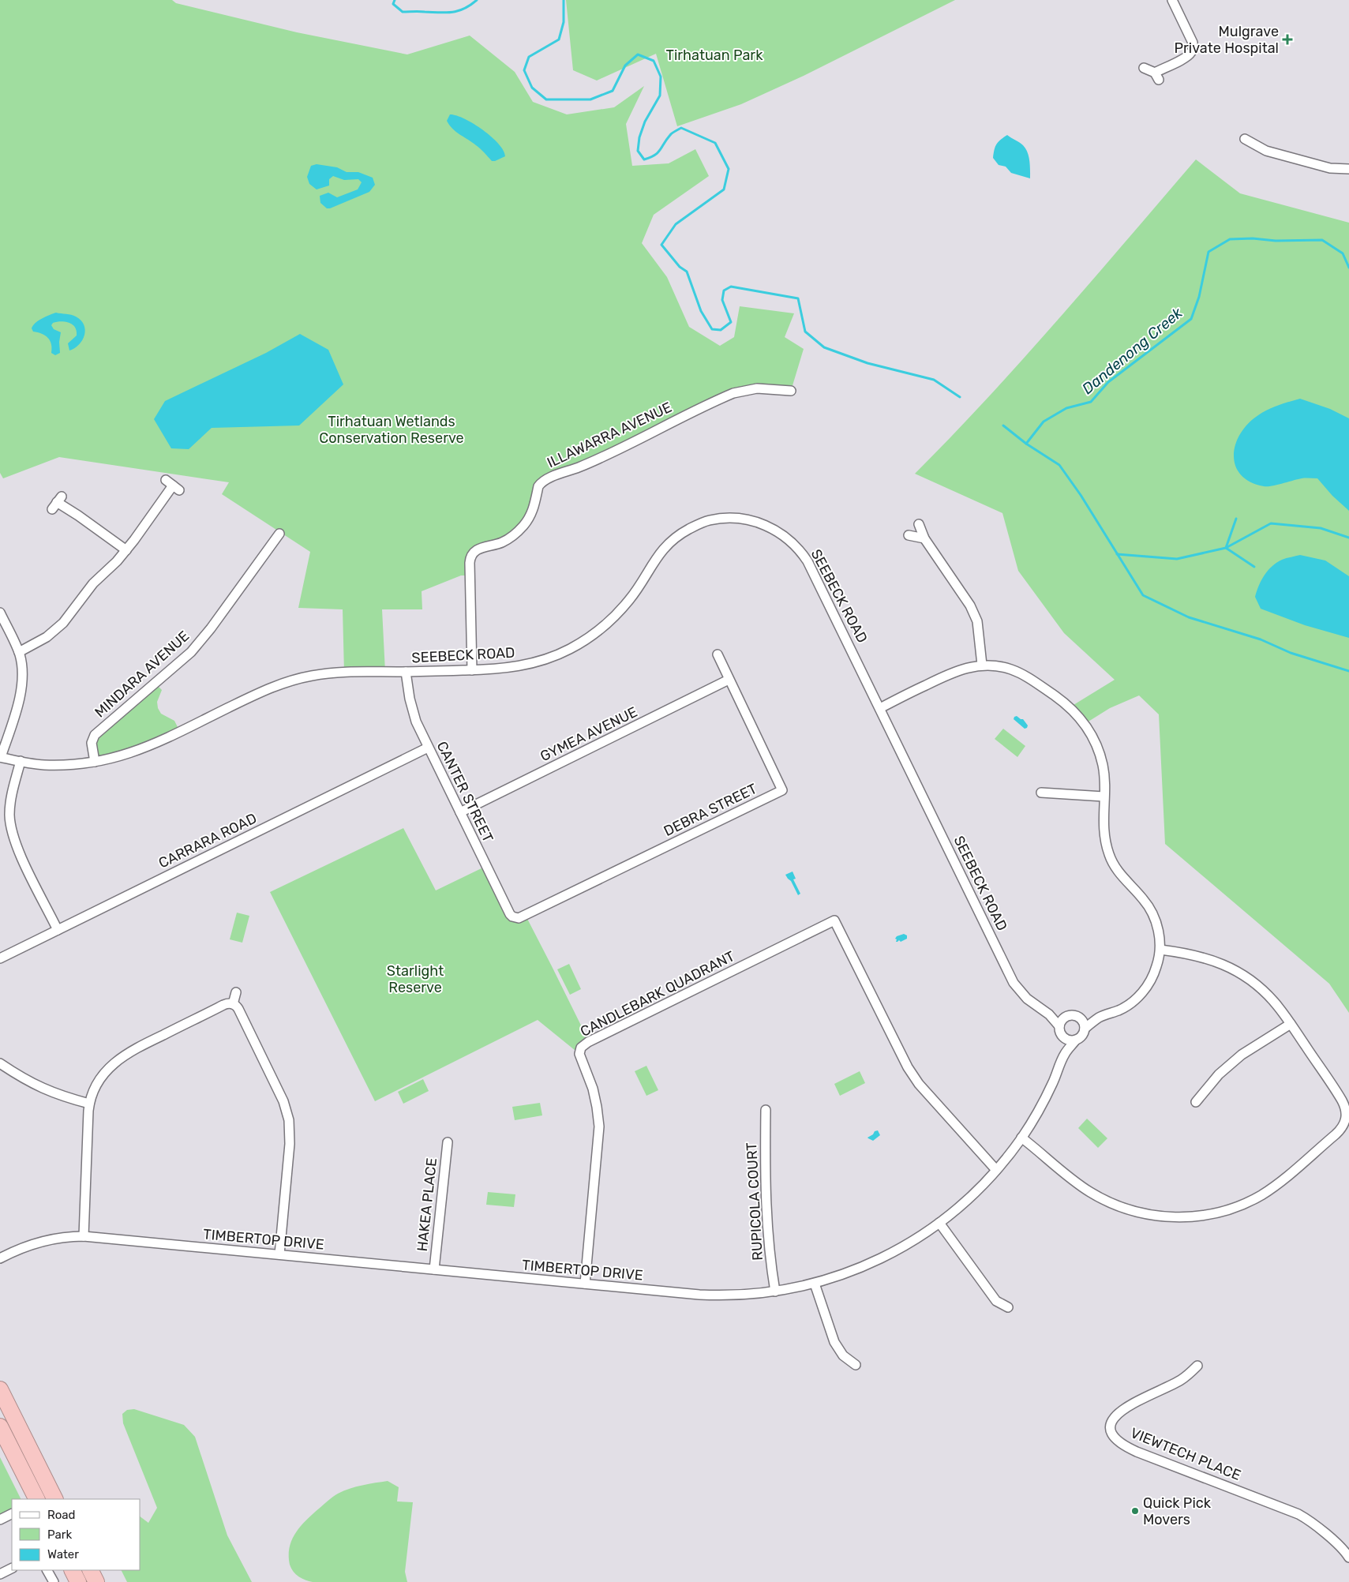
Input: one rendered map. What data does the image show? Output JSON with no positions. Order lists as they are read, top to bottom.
{
  "streets": {
    "street": [
      "ILLAWARRA AVENUE",
      "SEEBECK ROAD",
      "MINDARA AVENUE",
      "GYMEA AVENUE",
      "CANTER STREET",
      "DEBRA STREET",
      "CARRARA ROAD",
      "CANDLEBARK QUADRANT",
      "RUPICOLA COURT",
      "HAKEA PLACE",
      "TIMBERTOP DRIVE",
      "VIEWTECH PLACE"
    ]
  },
  "crossings": [
    ["ILLAWARRA AVENUE", "SEEBECK ROAD"],
    ["SEEBECK ROAD", "MINDARA AVENUE"],
    ["SEEBECK ROAD", "CANTER STREET"],
    ["SEEBECK ROAD", "TIMBERTOP DRIVE"],
    ["GYMEA AVENUE", "CANTER STREET"],
    ["GYMEA AVENUE", "DEBRA STREET"],
    ["CANTER STREET", "DEBRA STREET"],
    ["CANTER STREET", "CARRARA ROAD"],
    ["CANDLEBARK QUADRANT", "TIMBERTOP DRIVE"],
    ["RUPICOLA COURT", "TIMBERTOP DRIVE"],
    ["HAKEA PLACE", "TIMBERTOP DRIVE"]
  ],
  "water": ["Dandenong Creek"],
  "parks": ["Tirhatuan Park", "Tirhatuan Wetlands Conservation Reserve", "Starlight Reserve"],
  "places": {
    "health": ["Mulgrave Private Hospital"],
    "other": ["Quick Pick Movers"]
  },
  "legend": ["Road", "Park", "Water"]
}
